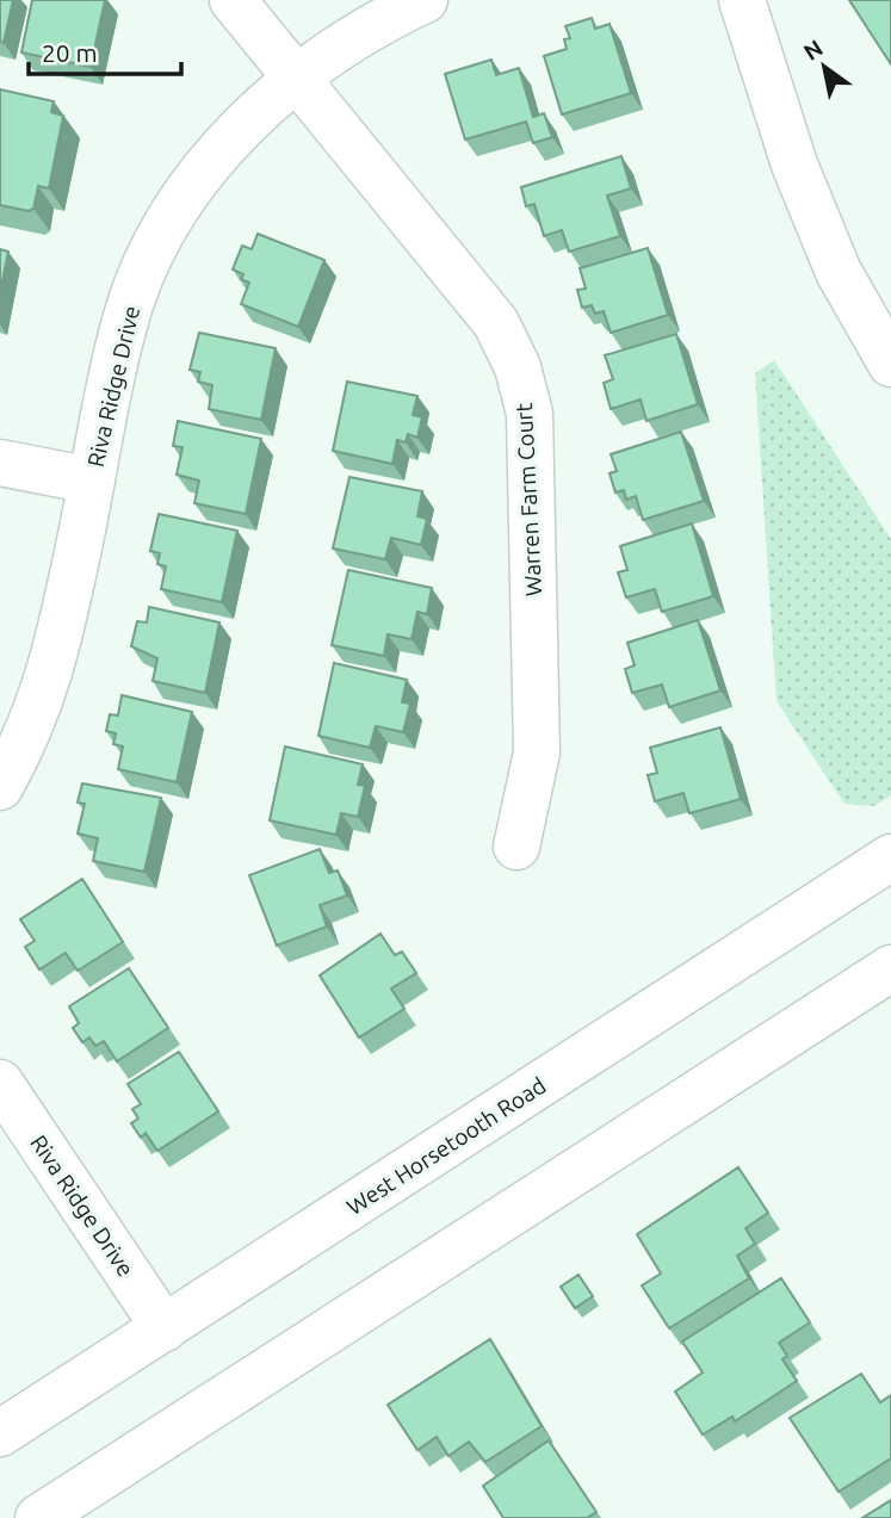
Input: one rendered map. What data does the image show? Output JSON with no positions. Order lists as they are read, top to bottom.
{
  "streets": {
    "street": ["Riva Ridge Drive", "Warren Farm Court", "West Horsetooth Road"]
  },
  "crossings": [
    ["Riva Ridge Drive", "Warren Farm Court"],
    ["Riva Ridge Drive", "West Horsetooth Road"]
  ],
  "scale_bar": "20 m",
  "north": "top left"
}
